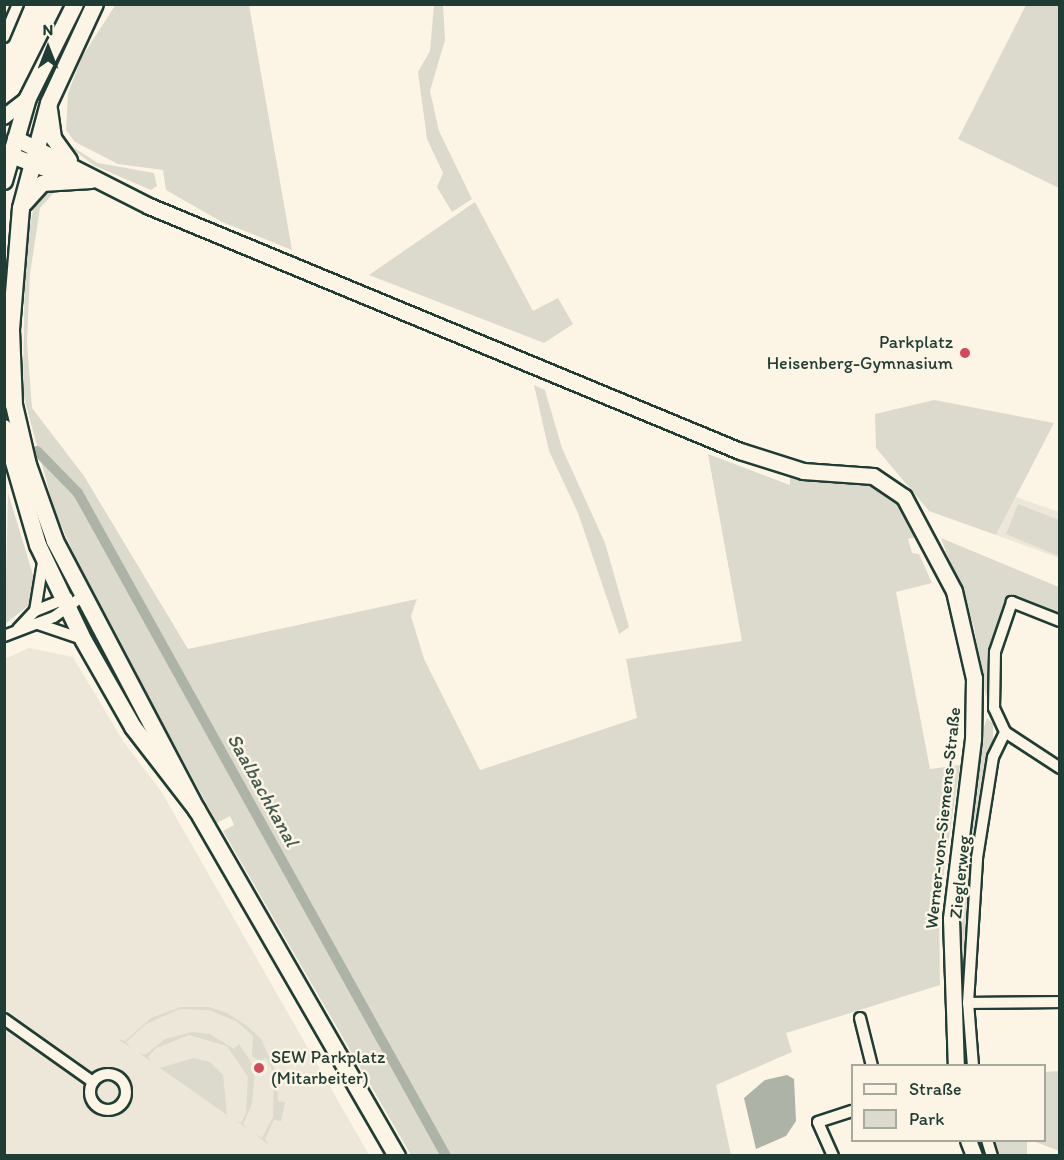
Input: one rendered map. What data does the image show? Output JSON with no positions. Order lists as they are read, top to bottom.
{
  "streets": {
    "main road": ["Werner-von-Siemens-Straße"],
    "street": ["Zieglerweg"]
  },
  "water": ["Saalbachkanal"],
  "places": ["Parkplatz Heisenberg-Gymnasium", "SEW Parkplatz (Mitarbeiter)"],
  "legend": ["Straße", "Park"],
  "north": "top"
}
